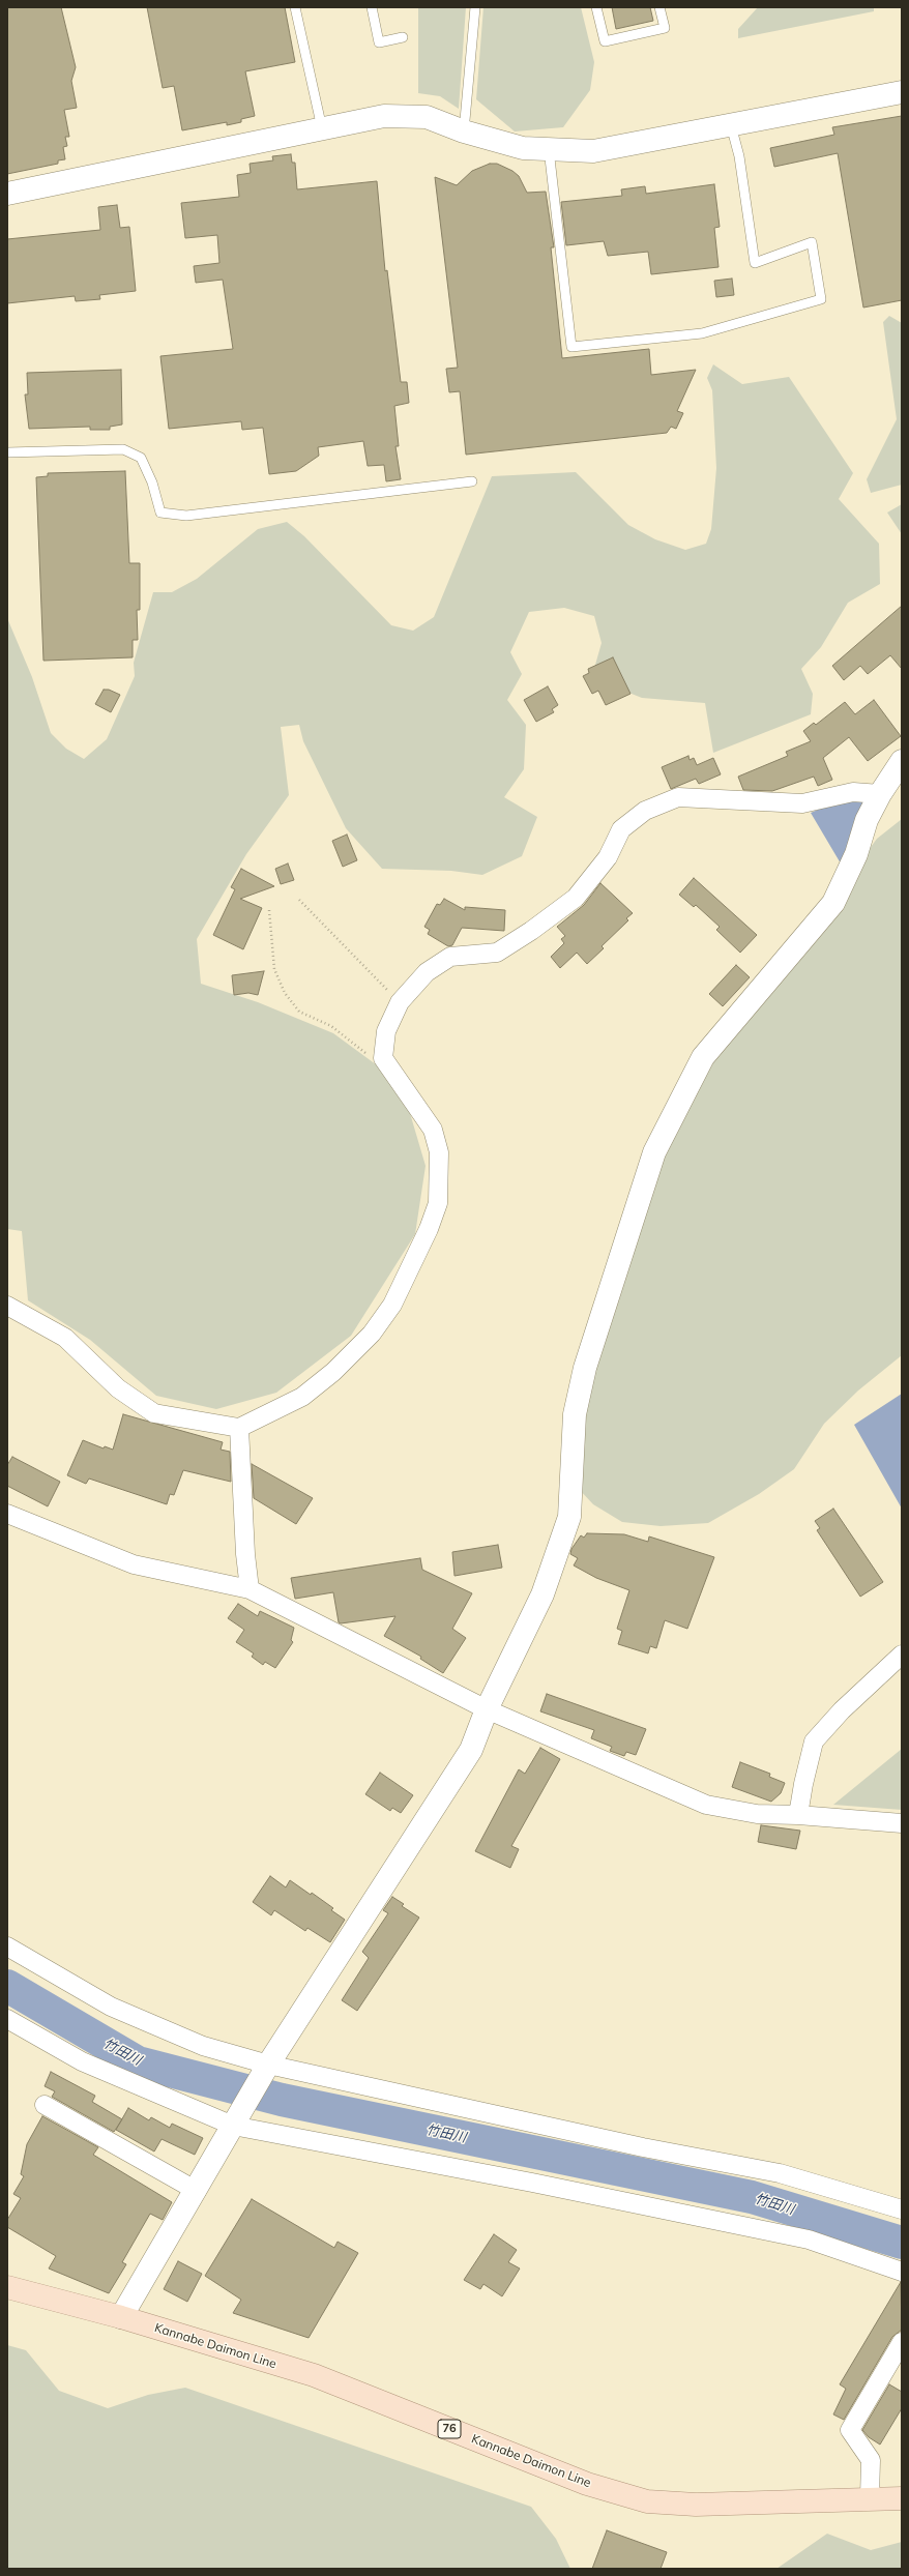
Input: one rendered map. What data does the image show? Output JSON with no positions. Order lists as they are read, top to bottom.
{
  "streets": {
    "main road": ["Kannabe Daimon Line", "76"]
  },
  "water": ["竹田川"]
}
